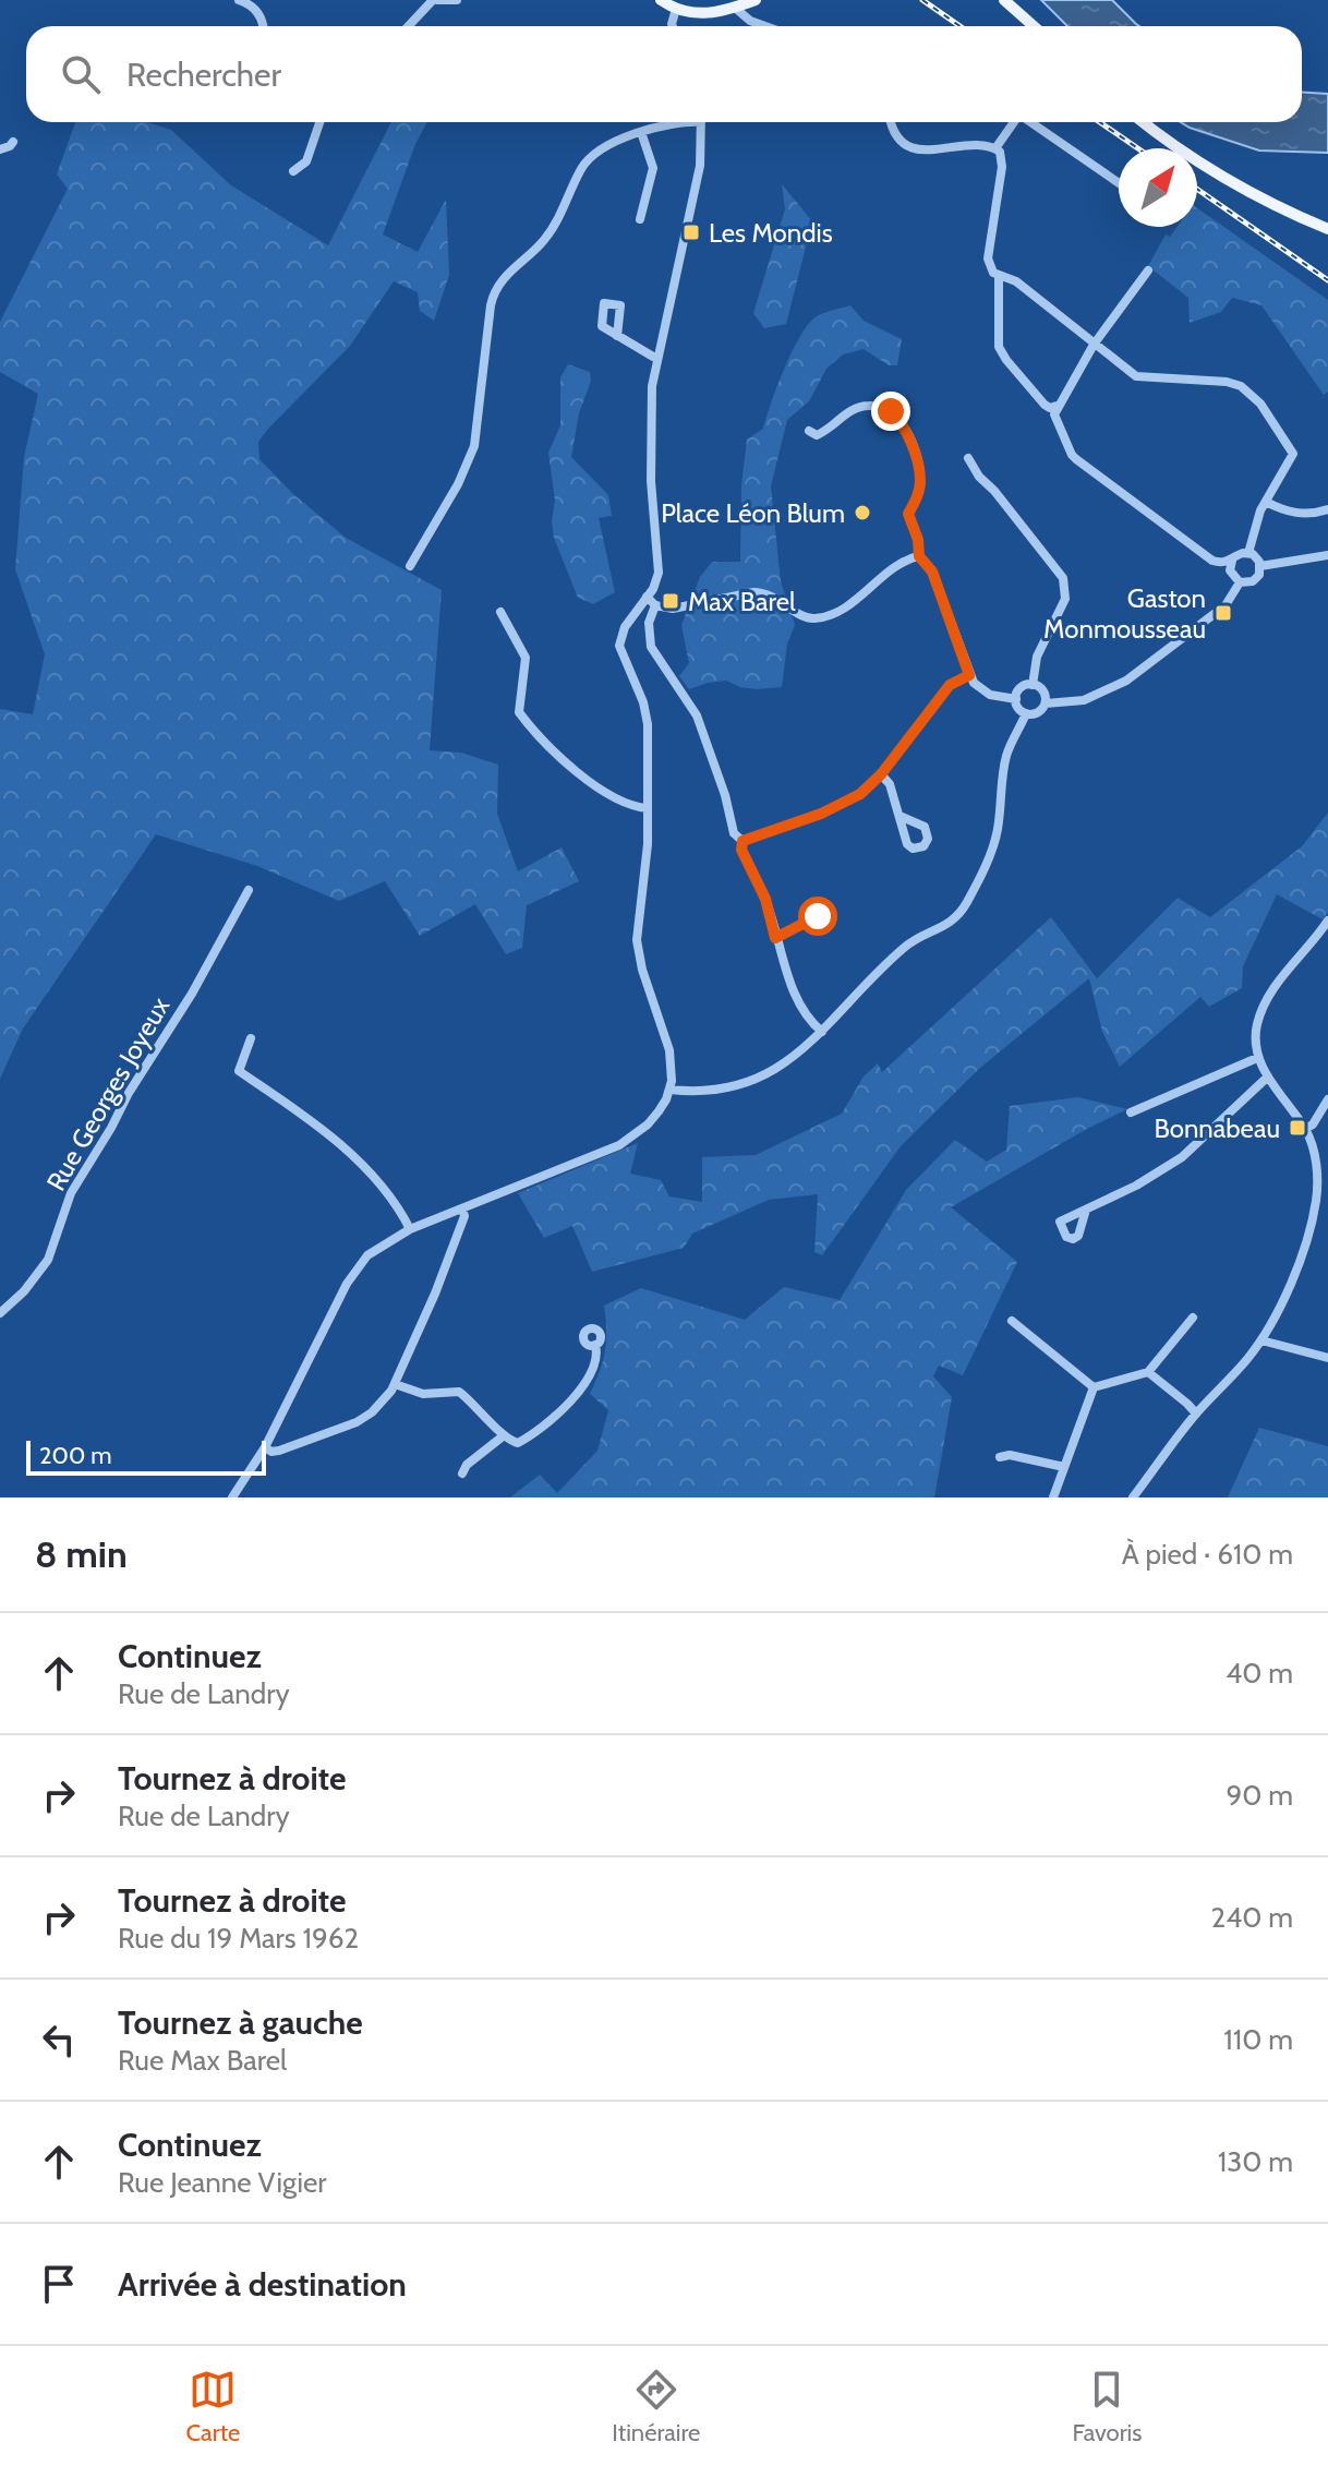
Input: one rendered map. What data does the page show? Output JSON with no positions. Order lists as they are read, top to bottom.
{
  "streets": {
    "street": ["Rue Georges Joyeux"]
  },
  "places": {
    "transit": [
      "Les Mondis",
      "Max Barel",
      "Gaston Monmousseau",
      "Bonnabeau"
    ],
    "other": ["Place Léon Blum"]
  },
  "scale_bar": "200 m",
  "north": "top right",
  "page": {
    "search": "Rechercher",
    "scale": "200 m",
    "heading": ["8 min", "À pied · 610 m"],
    "list": [
      ["Continuez", "Rue de Landry", "40 m"],
      ["Tournez à droite", "Rue de Landry", "90 m"],
      ["Tournez à droite", "Rue du 19 Mars 1962", "240 m"],
      ["Tournez à gauche", "Rue Max Barel", "110 m"],
      ["Continuez", "Rue Jeanne Vigier", "130 m"],
      "Arrivée à destination"
    ],
    "nav": ["Carte", "Itinéraire", "Favoris"]
  }
}
